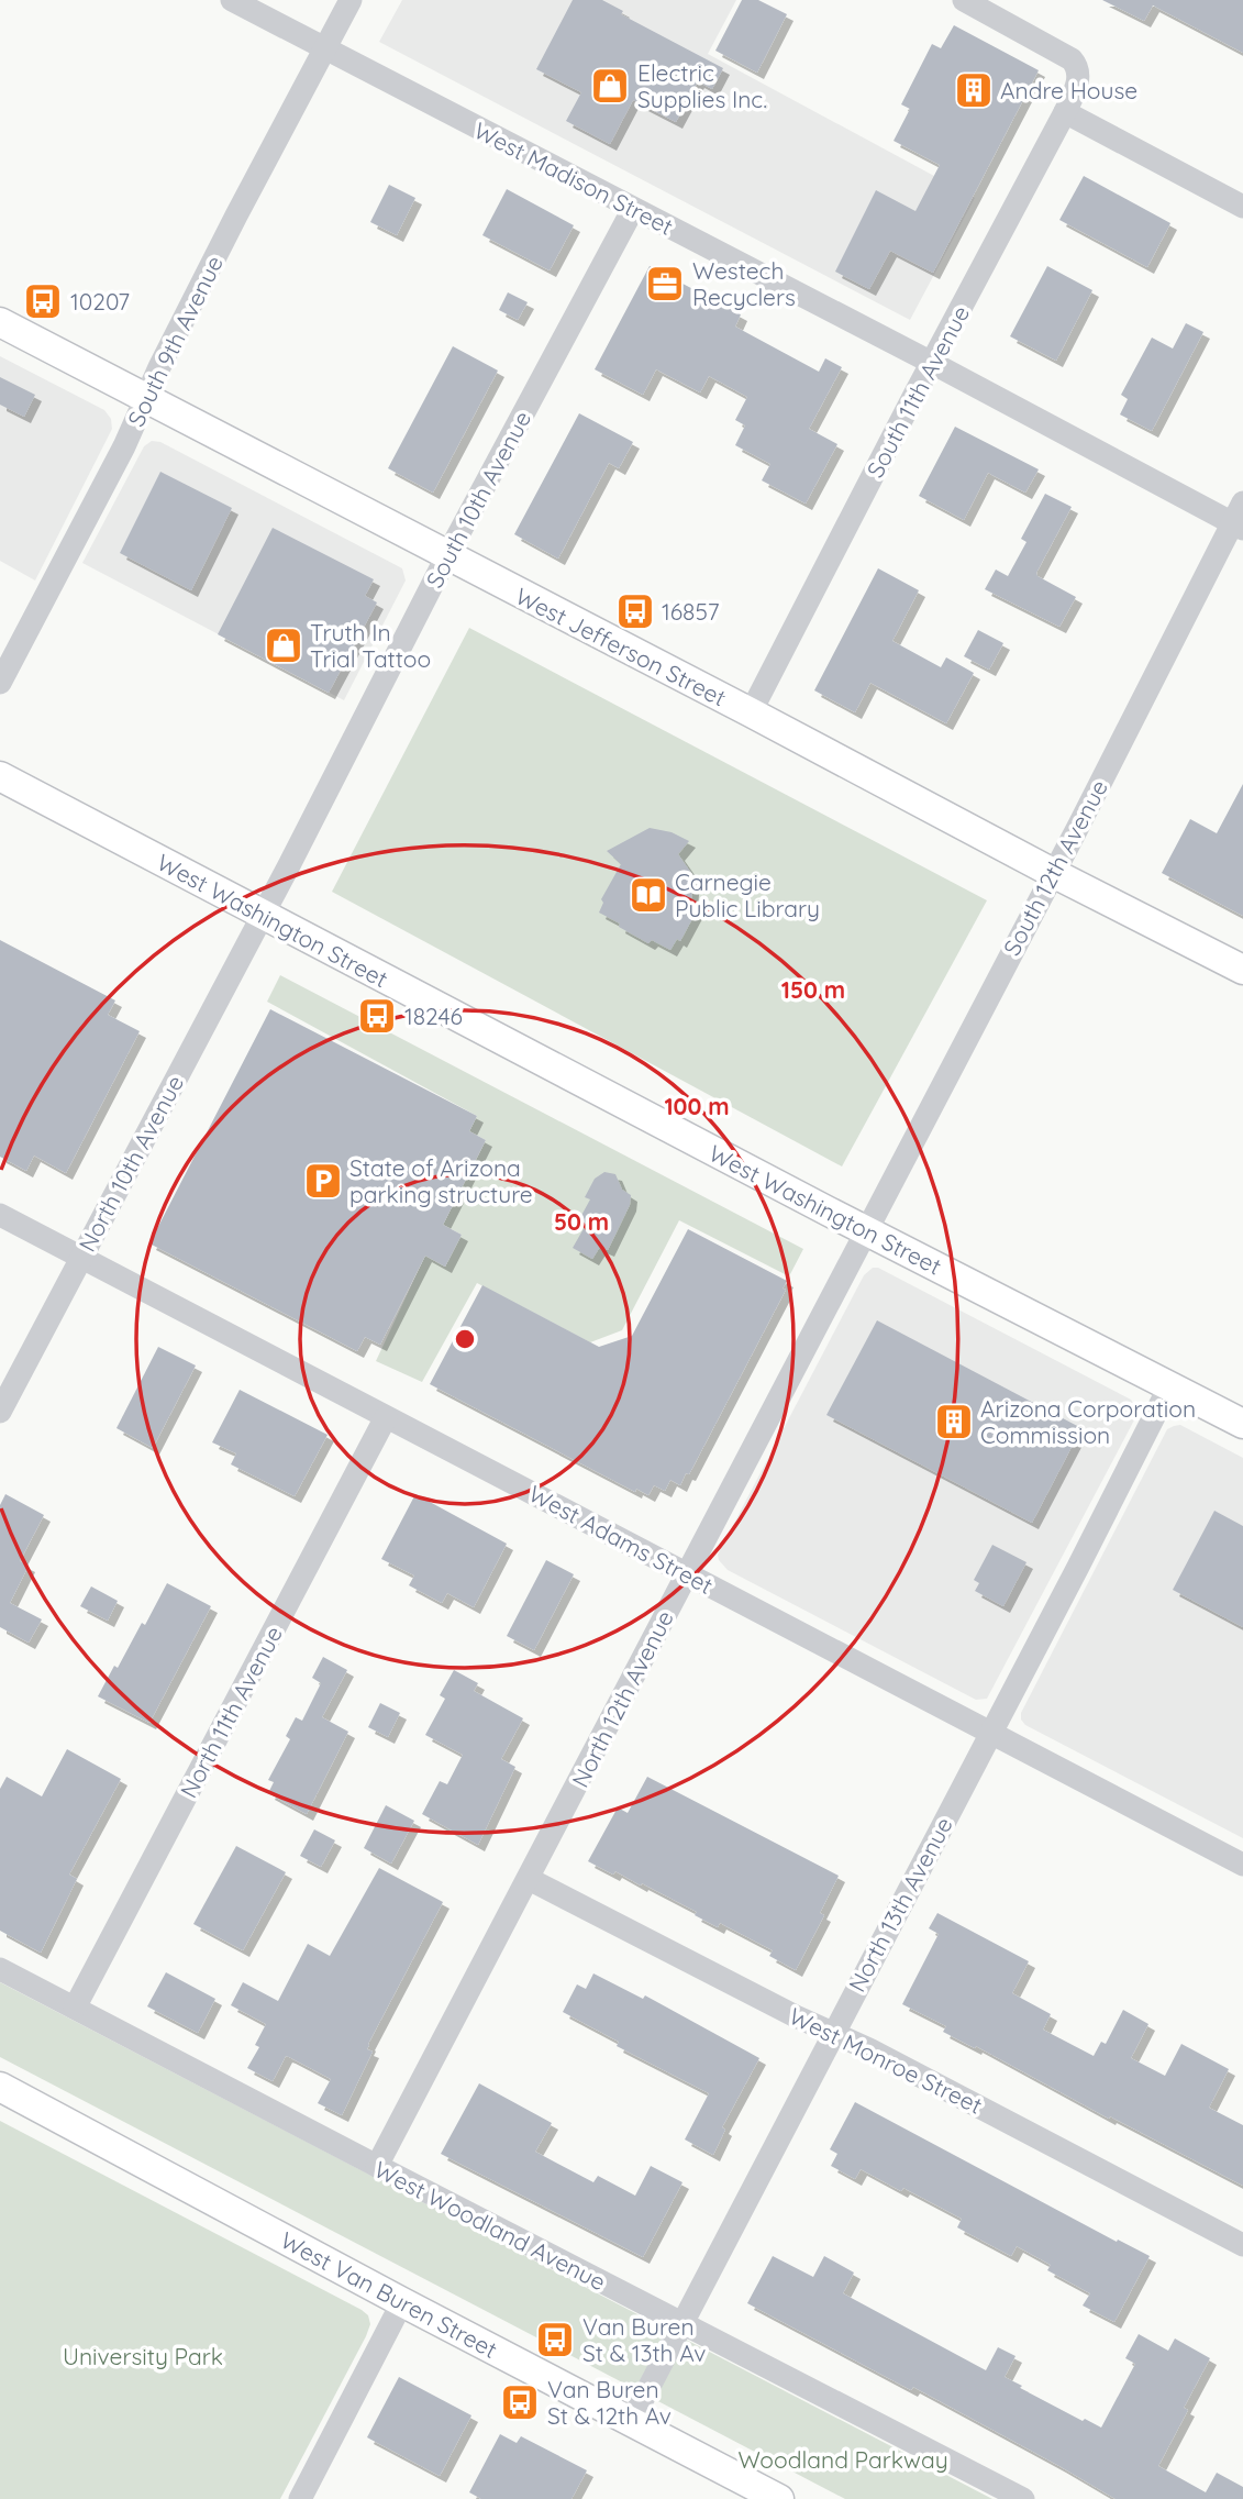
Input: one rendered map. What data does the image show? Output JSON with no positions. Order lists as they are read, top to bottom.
{
  "streets": {
    "main road": ["West Jefferson Street", "West Washington Street", "West Van Buren Street"],
    "street": [
      "West Madison Street",
      "South 9th Avenue",
      "South 11th Avenue",
      "South 10th Avenue",
      "South 12th Avenue",
      "North 10th Avenue",
      "West Adams Street",
      "North 12th Avenue",
      "North 11th Avenue",
      "North 13th Avenue",
      "West Monroe Street",
      "West Woodland Avenue"
    ]
  },
  "crossings": [
    ["West Madison Street", "South 9th Avenue"],
    ["West Madison Street", "South 11th Avenue"],
    ["West Madison Street", "South 10th Avenue"],
    ["West Madison Street", "South 12th Avenue"],
    ["South 9th Avenue", "West Jefferson Street"],
    ["South 11th Avenue", "West Jefferson Street"],
    ["South 10th Avenue", "West Jefferson Street"],
    ["South 10th Avenue", "West Washington Street"],
    ["South 10th Avenue", "North 10th Avenue"],
    ["West Jefferson Street", "South 12th Avenue"],
    ["South 12th Avenue", "West Washington Street"],
    ["South 12th Avenue", "North 12th Avenue"],
    ["West Washington Street", "North 10th Avenue"],
    ["West Washington Street", "North 12th Avenue"],
    ["West Washington Street", "North 13th Avenue"],
    ["North 10th Avenue", "West Adams Street"],
    ["West Adams Street", "North 12th Avenue"],
    ["West Adams Street", "North 11th Avenue"],
    ["West Adams Street", "North 13th Avenue"],
    ["North 12th Avenue", "West Monroe Street"],
    ["North 12th Avenue", "West Woodland Avenue"],
    ["North 11th Avenue", "West Woodland Avenue"],
    ["North 13th Avenue", "West Monroe Street"],
    ["North 13th Avenue", "West Woodland Avenue"],
    ["North 13th Avenue", "West Van Buren Street"]
  ],
  "parks": ["University Park", "Woodland Parkway"],
  "places": {
    "shop": ["Electric Supplies Inc.", "Truth In Trial Tattoo"],
    "building": ["Andre House", "Arizona Corporation Commission"],
    "office": ["Westech Recyclers"],
    "bus stop": [
      "10207",
      "16857",
      "18246",
      "Van Buren St & 13th Av",
      "Van Buren St & 12th Av"
    ],
    "library": ["Carnegie Public Library"],
    "parking": ["State of Arizona parking structure"]
  },
  "rings": ["150 m", "100 m", "50 m"]
}
